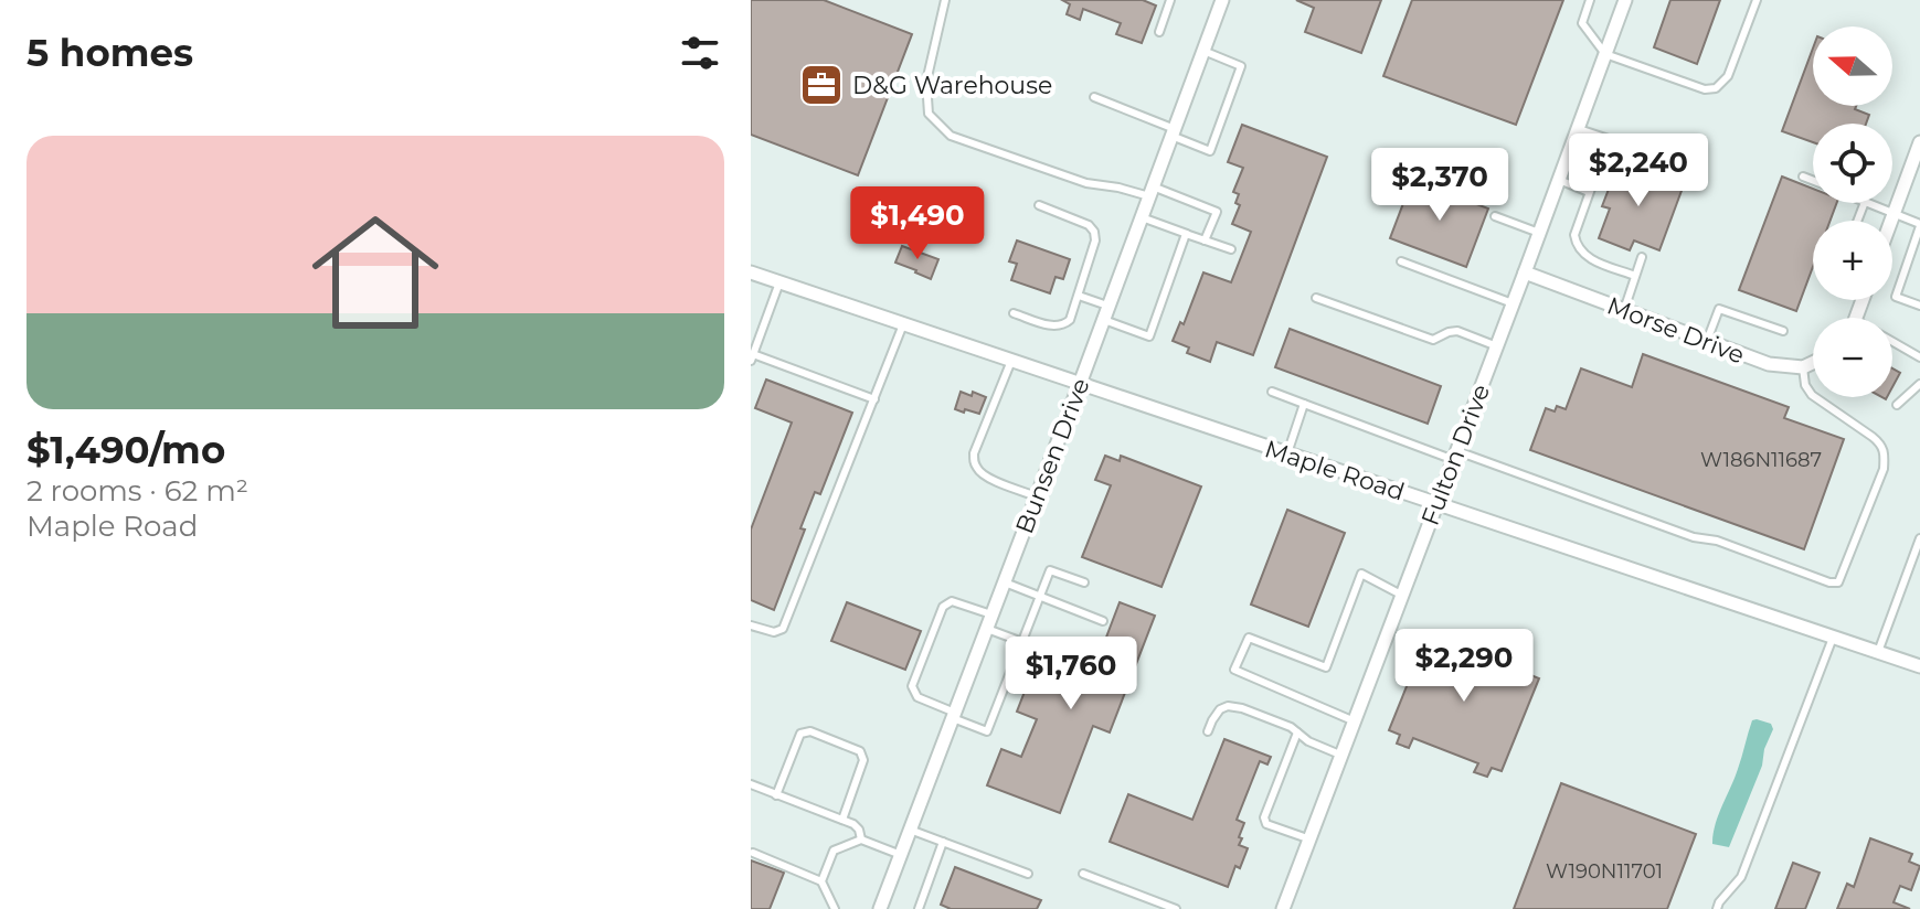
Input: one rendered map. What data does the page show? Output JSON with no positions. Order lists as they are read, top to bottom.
{
  "streets": {
    "street": [
      "Morse Drive",
      "Fulton Drive",
      "Bunsen Drive",
      "Maple Road"
    ]
  },
  "crossings": [
    ["Morse Drive", "Fulton Drive"],
    ["Fulton Drive", "Maple Road"],
    ["Bunsen Drive", "Maple Road"]
  ],
  "places": {
    "office": ["D&G Warehouse"]
  },
  "house_numbers": ["W186N11687", "W190N11701"],
  "north": "left",
  "page": {
    "heading": "5 homes",
    "map_buttons": ["+", "−"],
    "list": [
      {
        "name": "$1,490/mo",
        "note": "2 rooms · 62 m² · Maple Road"
      }
    ],
    "price": [
      "$2,240",
      "$2,370",
      "$1,490",
      "$2,290",
      "$1,760"
    ]
  }
}
